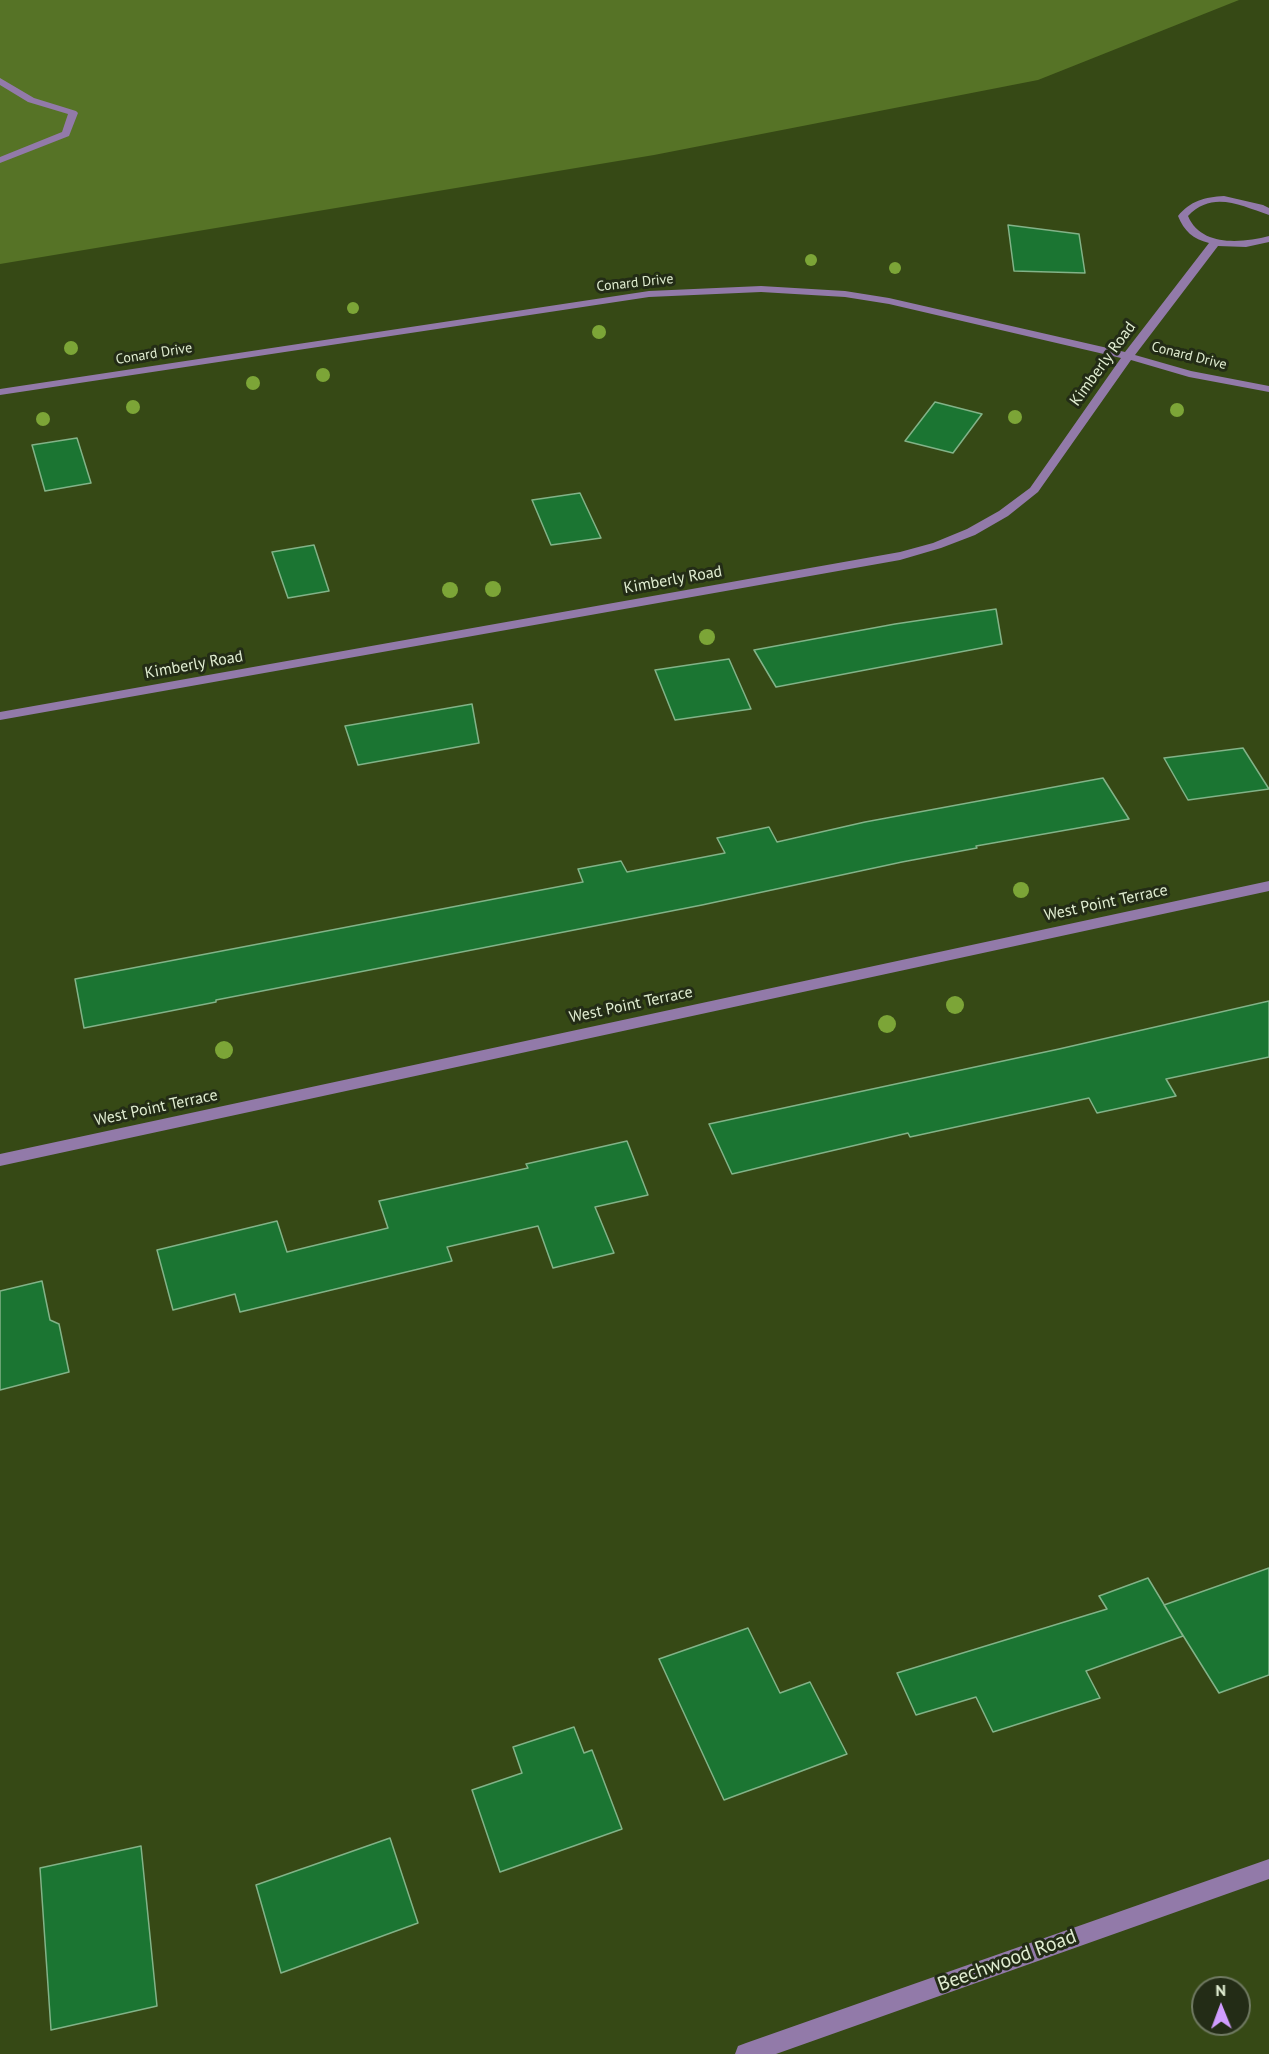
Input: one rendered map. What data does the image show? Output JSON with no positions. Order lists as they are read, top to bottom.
{
  "streets": {
    "street": [
      "Conard Drive",
      "Kimberly Road",
      "West Point Terrace",
      "Beechwood Road"
    ]
  },
  "crossings": [
    ["Conard Drive", "Kimberly Road"]
  ],
  "north": "top"
}
